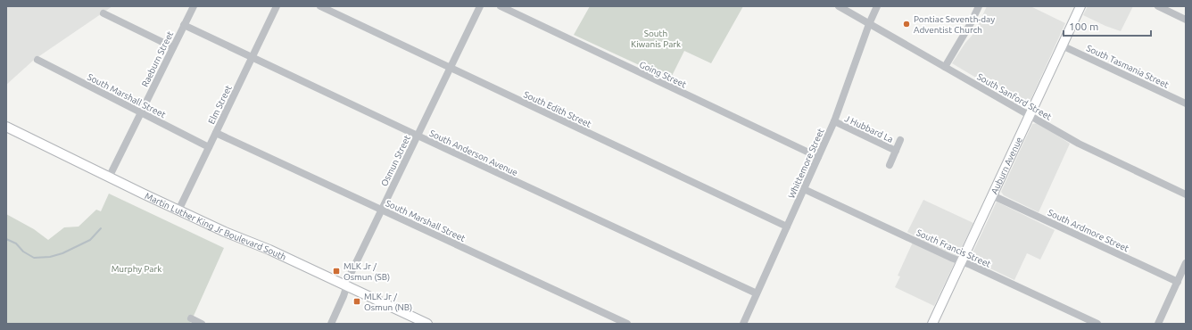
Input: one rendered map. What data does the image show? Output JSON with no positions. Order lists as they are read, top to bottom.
{
  "streets": {
    "main road": ["Auburn Avenue", "Martin Luther King Jr Boulevard South"],
    "street": [
      "Raeburn Street",
      "South Tasmania Street",
      "Going Street",
      "South Marshall Street",
      "South Sanford Street",
      "Elm Street",
      "South Edith Street",
      "J Hubbard La",
      "South Anderson Avenue",
      "Osmun Street",
      "Whittemore Street",
      "South Ardmore Street",
      "South Francis Street"
    ]
  },
  "crossings": [
    ["Raeburn Street", "South Marshall Street"],
    ["Raeburn Street", "South Anderson Avenue"],
    ["Raeburn Street", "Martin Luther King Jr Boulevard South"],
    ["South Tasmania Street", "Auburn Avenue"],
    ["Going Street", "Whittemore Street"],
    ["South Marshall Street", "Elm Street"],
    ["South Marshall Street", "Osmun Street"],
    ["South Sanford Street", "Whittemore Street"],
    ["South Sanford Street", "Auburn Avenue"],
    ["Elm Street", "South Anderson Avenue"],
    ["Elm Street", "Martin Luther King Jr Boulevard South"],
    ["South Edith Street", "Osmun Street"],
    ["South Edith Street", "Whittemore Street"],
    ["J Hubbard La", "Whittemore Street"],
    ["South Anderson Avenue", "Osmun Street"],
    ["South Anderson Avenue", "Whittemore Street"],
    ["Osmun Street", "Martin Luther King Jr Boulevard South"],
    ["Whittemore Street", "South Francis Street"],
    ["Auburn Avenue", "South Ardmore Street"],
    ["Auburn Avenue", "South Francis Street"]
  ],
  "parks": ["South Kiwanis Park", "Murphy Park"],
  "places": {
    "other": ["Pontiac Seventh-day Adventist Church"],
    "transit": ["MLK Jr / Osmun (SB)", "MLK Jr / Osmun (NB)"]
  },
  "scale_bar": "100 m"
}
